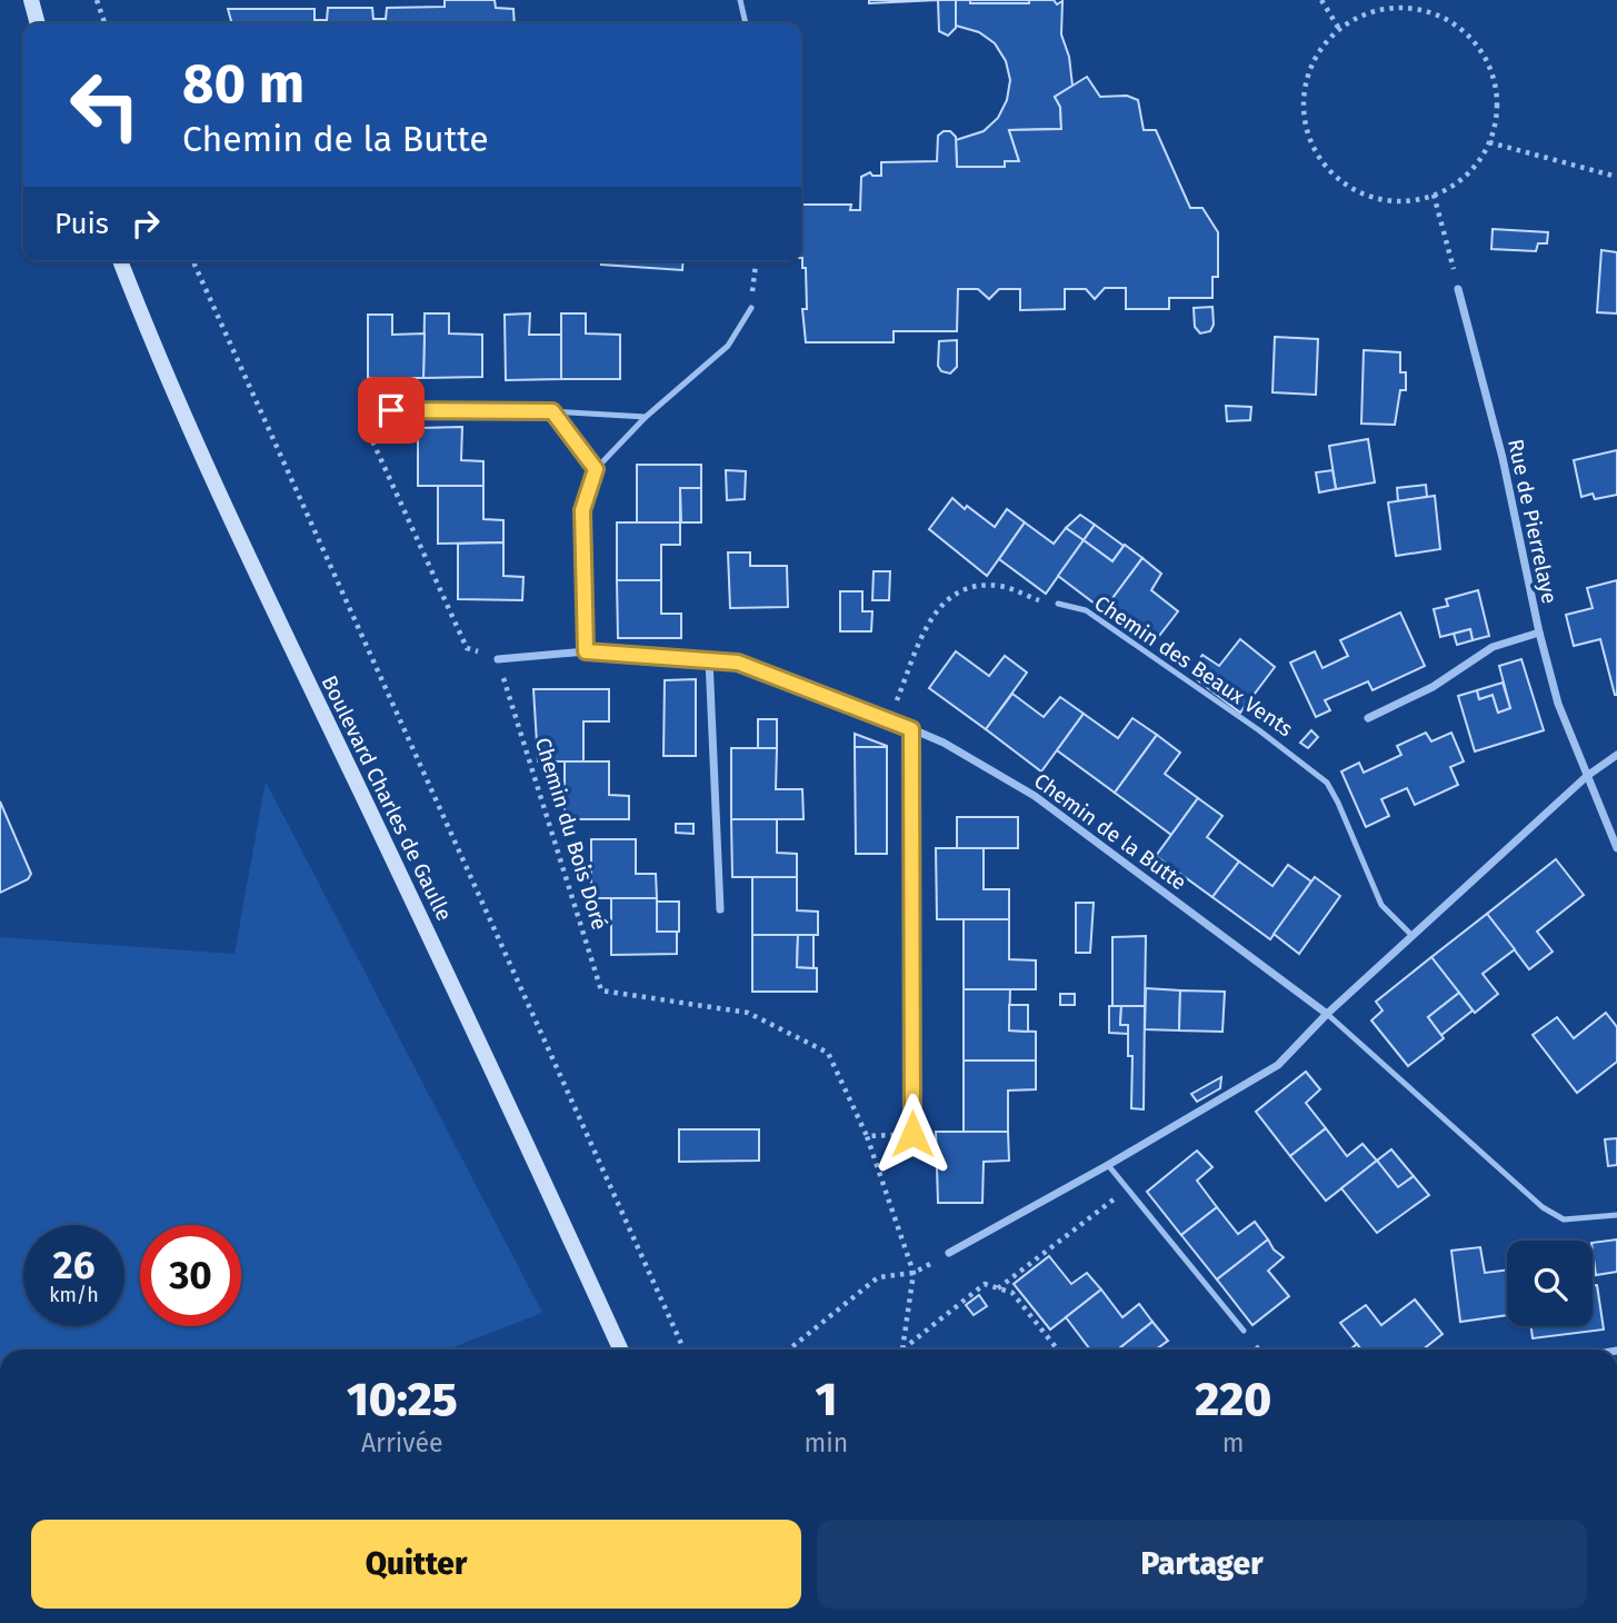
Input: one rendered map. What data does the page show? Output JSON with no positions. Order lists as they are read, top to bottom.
{
  "streets": {
    "street": ["Rue de Pierrelaye", "Boulevard Charles de Gaulle", "Chemin de la Butte"],
    "lane": ["Chemin des Beaux Vents"],
    "path": ["Chemin du Bois Doré"]
  },
  "crossings": [
    ["Chemin de la Butte", "Chemin du Bois Doré"]
  ],
  "page": {
    "turn": ["80 m", "Chemin de la Butte"],
    "then": "Puis",
    "speed": "26 km/h",
    "limit": "30",
    "eta": [
      "10:25",
      "Arrivée",
      "1",
      "min",
      "220",
      "m"
    ],
    "buttons": ["Quitter", "Partager"]
  }
}
